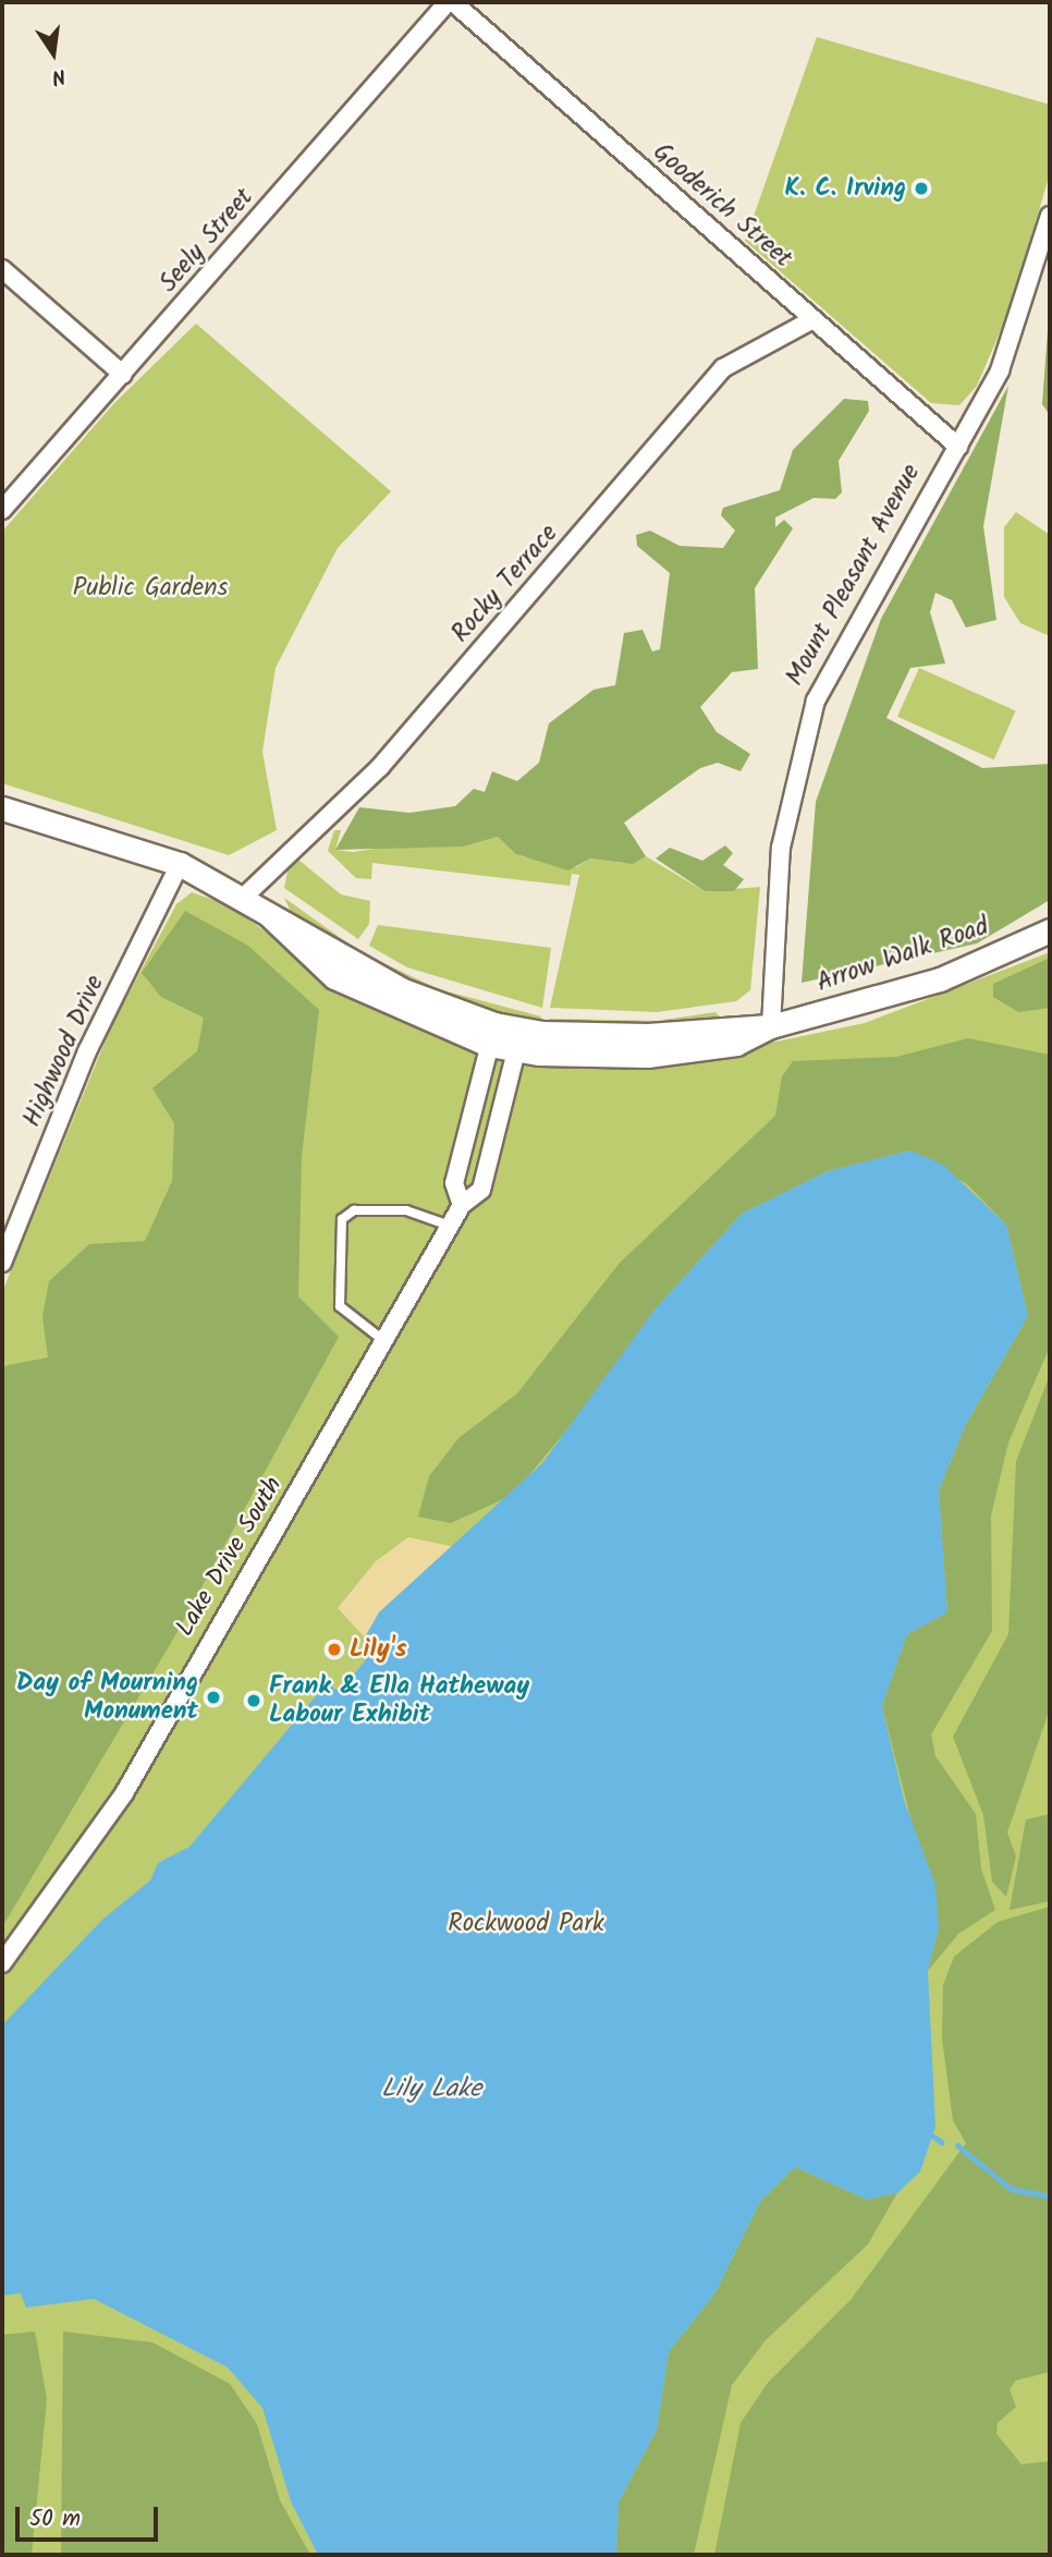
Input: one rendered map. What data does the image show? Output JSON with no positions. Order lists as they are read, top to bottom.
{
  "streets": {
    "street": [
      "Gooderich Street",
      "Seely Street",
      "Mount Pleasant Avenue",
      "Rocky Terrace",
      "Arrow Walk Road",
      "Highwood Drive",
      "Lake Drive South"
    ]
  },
  "crossings": [
    ["Gooderich Street", "Seely Street"],
    ["Gooderich Street", "Mount Pleasant Avenue"],
    ["Gooderich Street", "Rocky Terrace"],
    ["Mount Pleasant Avenue", "Arrow Walk Road"]
  ],
  "water": ["Lily Lake"],
  "parks": ["Public Gardens", "Rockwood Park"],
  "places": [
    "K. C. Irving",
    "Lily's",
    "Day of Mourning Monument",
    "Frank & Ella Hatheway Labour Exhibit"
  ],
  "scale_bar": "50 m",
  "north": "bottom"
}
